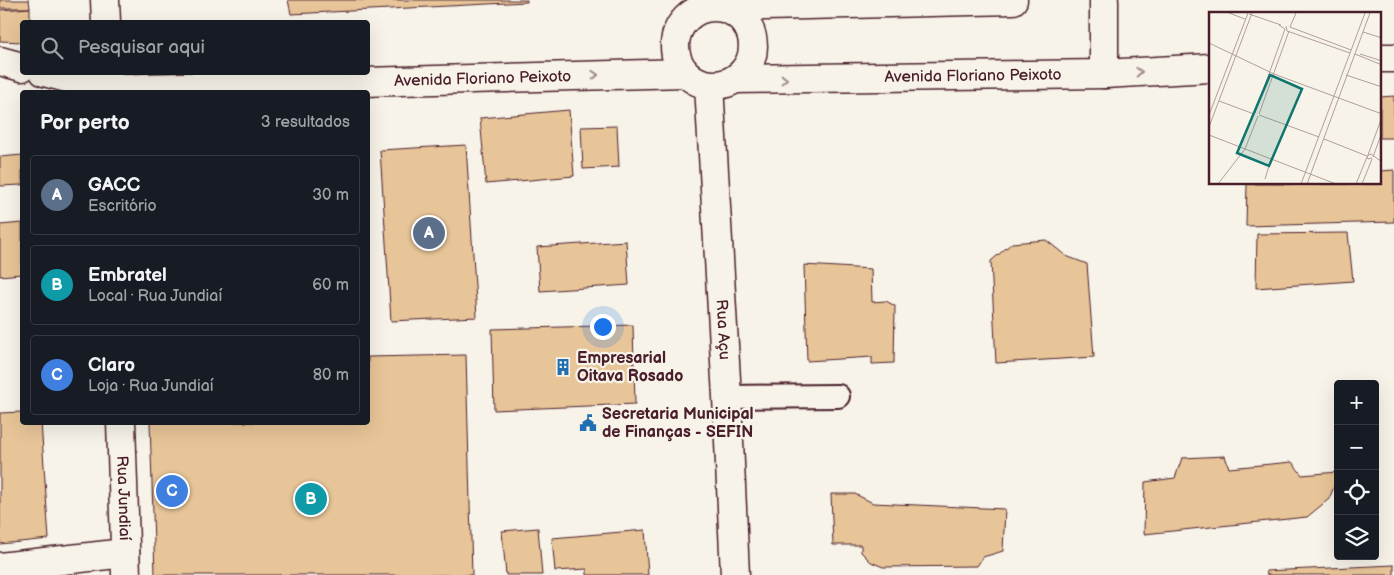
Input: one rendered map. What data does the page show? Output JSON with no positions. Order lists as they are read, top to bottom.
{
  "streets": {
    "street": ["Avenida Floriano Peixoto", "Rua Açu", "Rua Jundiaí"]
  },
  "crossings": [
    ["Avenida Floriano Peixoto", "Rua Açu"]
  ],
  "one_way": ["Avenida Floriano Peixoto"],
  "places": {
    "building": ["Empresarial Oitava Rosado"],
    "public building": ["Secretaria Municipal de Finanças - SEFIN"]
  },
  "page": {
    "search": "Pesquisar aqui",
    "heading": ["Por perto", "3 resultados"],
    "list": [
      {
        "mark": "A",
        "name": "GACC",
        "note": "Escritório",
        "value": "30 m"
      },
      {
        "mark": "B",
        "name": "Embratel",
        "note": "Local · Rua Jundiaí",
        "value": "60 m"
      },
      {
        "mark": "C",
        "name": "Claro",
        "note": "Loja · Rua Jundiaí",
        "value": "80 m"
      }
    ],
    "pins": ["A", "C", "B"],
    "map_buttons": ["+", "−"]
  }
}
